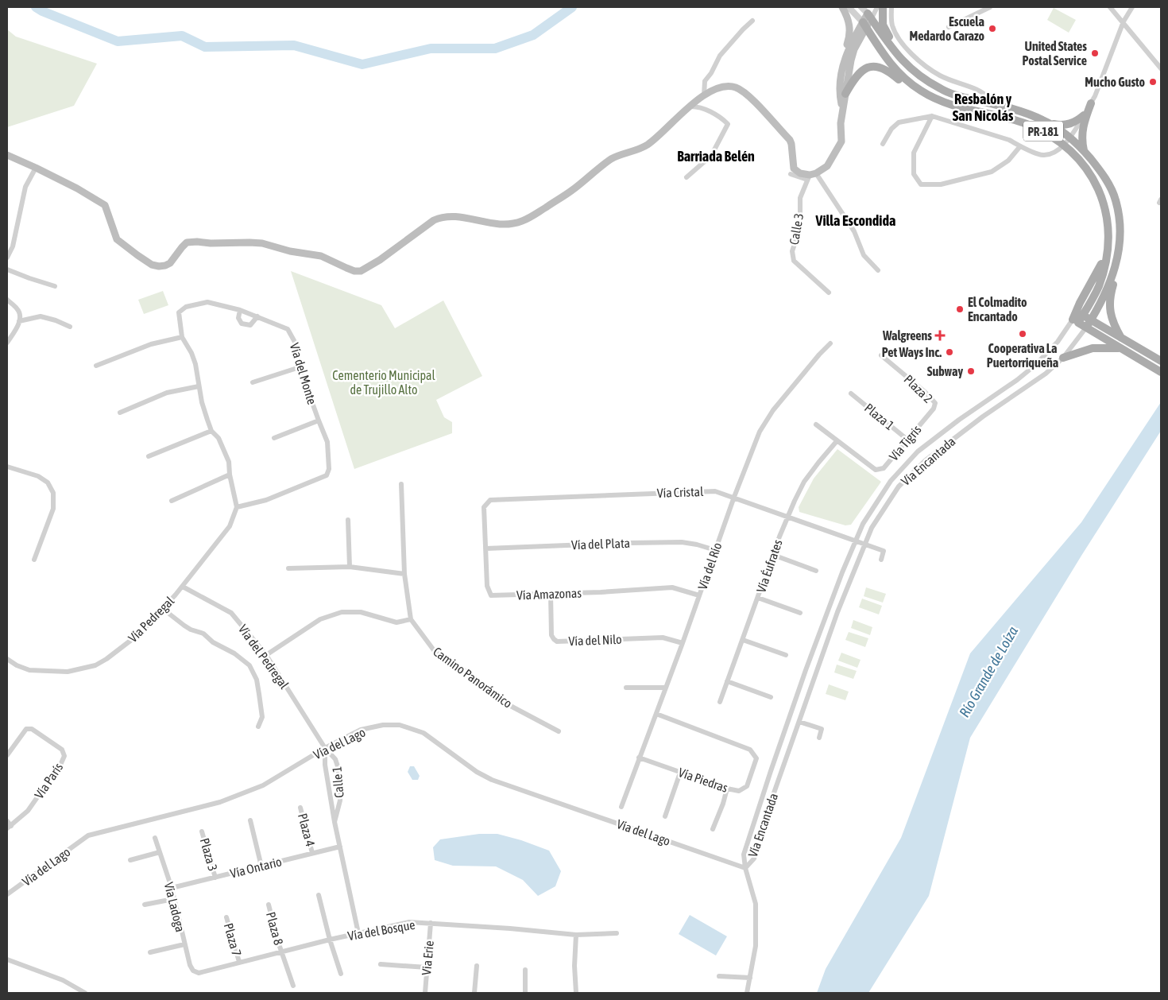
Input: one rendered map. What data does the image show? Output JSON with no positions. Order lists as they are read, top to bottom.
{
  "streets": {
    "main road": ["PR-181"],
    "street": [
      "Calle 3",
      "Vía del Monte",
      "Plaza 2",
      "Plaza 1",
      "Vía Tigris",
      "Vía Encantada",
      "Vía Cristal",
      "Vía del Plata",
      "Vía del Río",
      "Vía Éufrates",
      "Vía Amazonas",
      "Vía Pedregal",
      "Vía del Nilo",
      "Vía del Pedregal",
      "Camino Panorámico",
      "Vía del Lago",
      "Vía Piedras",
      "Vía París",
      "Calle 1",
      "Plaza 4",
      "Plaza 3",
      "Vía Ontario",
      "Vía Ladoga",
      "Plaza 8",
      "Vía del Bosque",
      "Plaza 7",
      "Via Erie"
    ]
  },
  "crossings": [
    ["PR-181", "Vía Encantada"],
    ["Plaza 2", "Vía Tigris"],
    ["Plaza 1", "Vía Tigris"],
    ["Vía Tigris", "Vía Éufrates"],
    ["Vía Encantada", "Vía Cristal"],
    ["Vía Encantada", "Vía del Lago"],
    ["Vía Cristal", "Vía del Río"],
    ["Vía Cristal", "Vía Éufrates"],
    ["Vía Cristal", "Vía Amazonas"],
    ["Vía del Plata", "Vía del Río"],
    ["Vía del Plata", "Vía Amazonas"],
    ["Vía del Río", "Vía Amazonas"],
    ["Vía del Río", "Vía del Nilo"],
    ["Vía del Río", "Vía Piedras"],
    ["Vía Amazonas", "Vía del Nilo"],
    ["Vía Pedregal", "Vía del Pedregal"],
    ["Vía del Pedregal", "Vía del Lago"],
    ["Vía del Pedregal", "Calle 1"],
    ["Vía del Lago", "Calle 1"],
    ["Calle 1", "Vía Ontario"],
    ["Calle 1", "Vía del Bosque"],
    ["Plaza 4", "Vía Ontario"],
    ["Plaza 3", "Vía Ontario"],
    ["Vía Ontario", "Vía Ladoga"],
    ["Vía Ladoga", "Vía del Bosque"],
    ["Plaza 8", "Vía del Bosque"],
    ["Vía del Bosque", "Plaza 7"],
    ["Vía del Bosque", "Via Erie"]
  ],
  "districts": ["Resbalón y San Nicolás", "Barriada Belén", "Villa Escondida"],
  "water": ["Río Grande de Loíza"],
  "parks": ["Cementerio Municipal de Trujillo Alto"],
  "places": {
    "other": [
      "Escuela Medardo Carazo",
      "United States Postal Service",
      "Mucho Gusto",
      "El Colmadito Encantado",
      "Cooperativa La Puertorriqueña",
      "Pet Ways Inc.",
      "Subway"
    ],
    "health": ["Walgreens"]
  }
}
